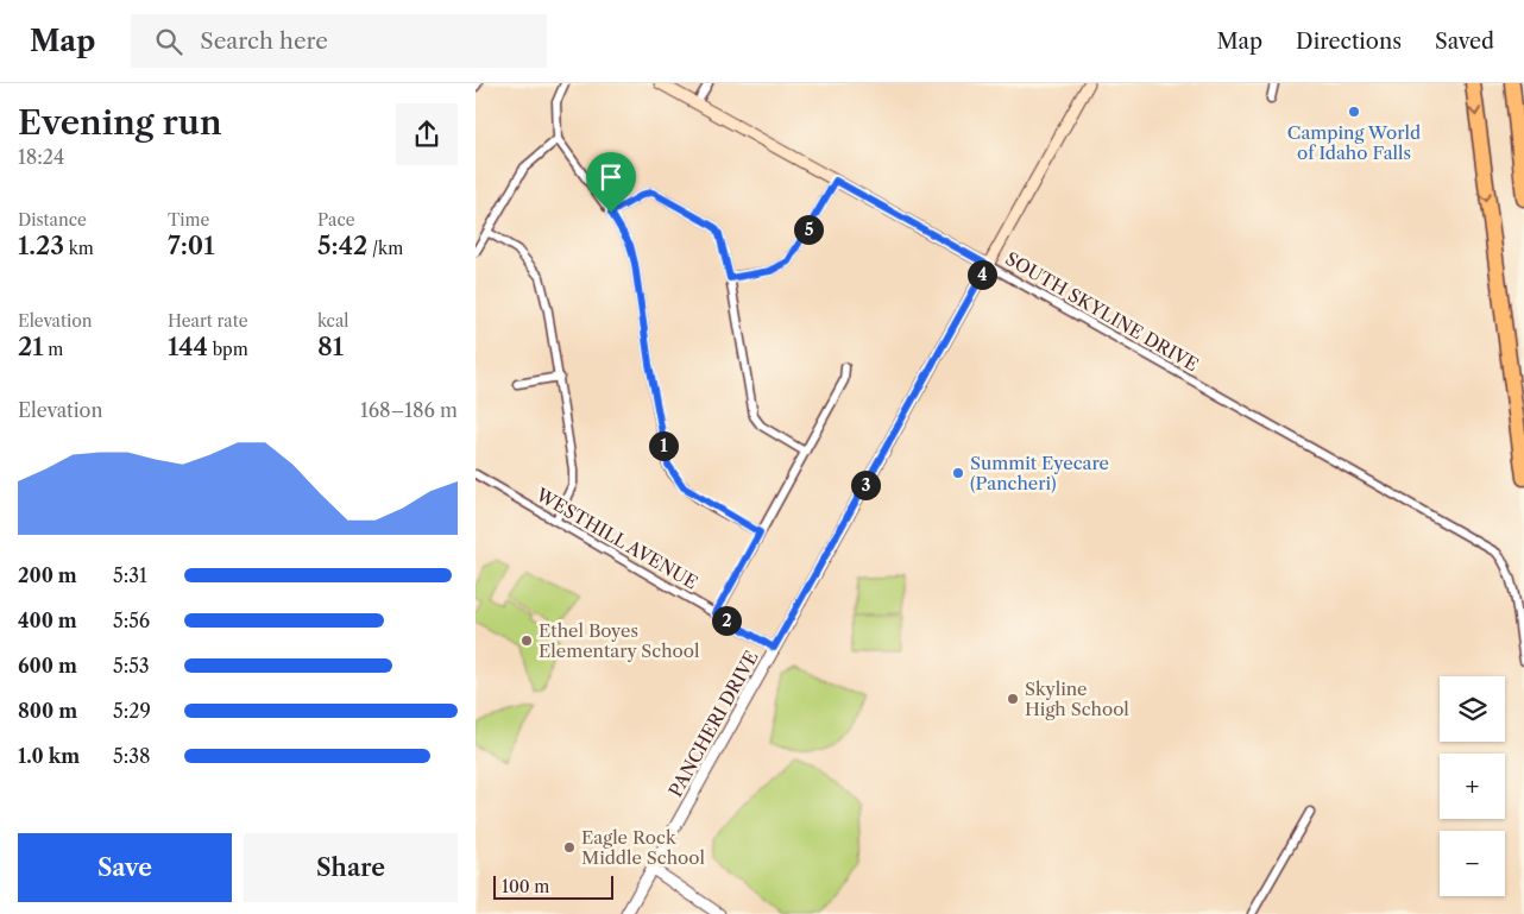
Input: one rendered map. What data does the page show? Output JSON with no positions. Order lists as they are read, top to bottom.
{
  "streets": {
    "main road": ["SOUTH SKYLINE DRIVE", "PANCHERI DRIVE"],
    "street": ["WESTHILL AVENUE"]
  },
  "crossings": [
    ["SOUTH SKYLINE DRIVE", "PANCHERI DRIVE"],
    ["WESTHILL AVENUE", "PANCHERI DRIVE"]
  ],
  "places": [
    "Camping World of Idaho Falls",
    "Summit Eyecare (Pancheri)",
    "Ethel Boyes Elementary School",
    "Skyline High School",
    "Eagle Rock Middle School"
  ],
  "scale_bar": "100 m",
  "page": {
    "header": "Map",
    "search": "Search here",
    "nav": ["Map", "Directions", "Saved"],
    "heading": ["Evening run", "18:24"],
    "stats": [
      ["Distance", "1.23 km"],
      ["Time", "7:01"],
      ["Pace", "5:42 /km"],
      ["Elevation", "21 m"],
      ["Heart rate", "144 bpm"],
      ["kcal", "81"]
    ],
    "pins": [
      "5",
      "4",
      "1",
      "3",
      "2"
    ],
    "chart": ["Elevation", "168–186 m"],
    "list": [
      {
        "name": "200 m",
        "note": "5:31"
      },
      {
        "name": "400 m",
        "note": "5:56"
      },
      {
        "name": "600 m",
        "note": "5:53"
      },
      {
        "name": "800 m",
        "note": "5:29"
      },
      {
        "name": "1.0 km",
        "note": "5:38"
      }
    ],
    "map_buttons": ["+", "−"],
    "buttons": ["Save", "Share"],
    "scale": "100 m"
  }
}
